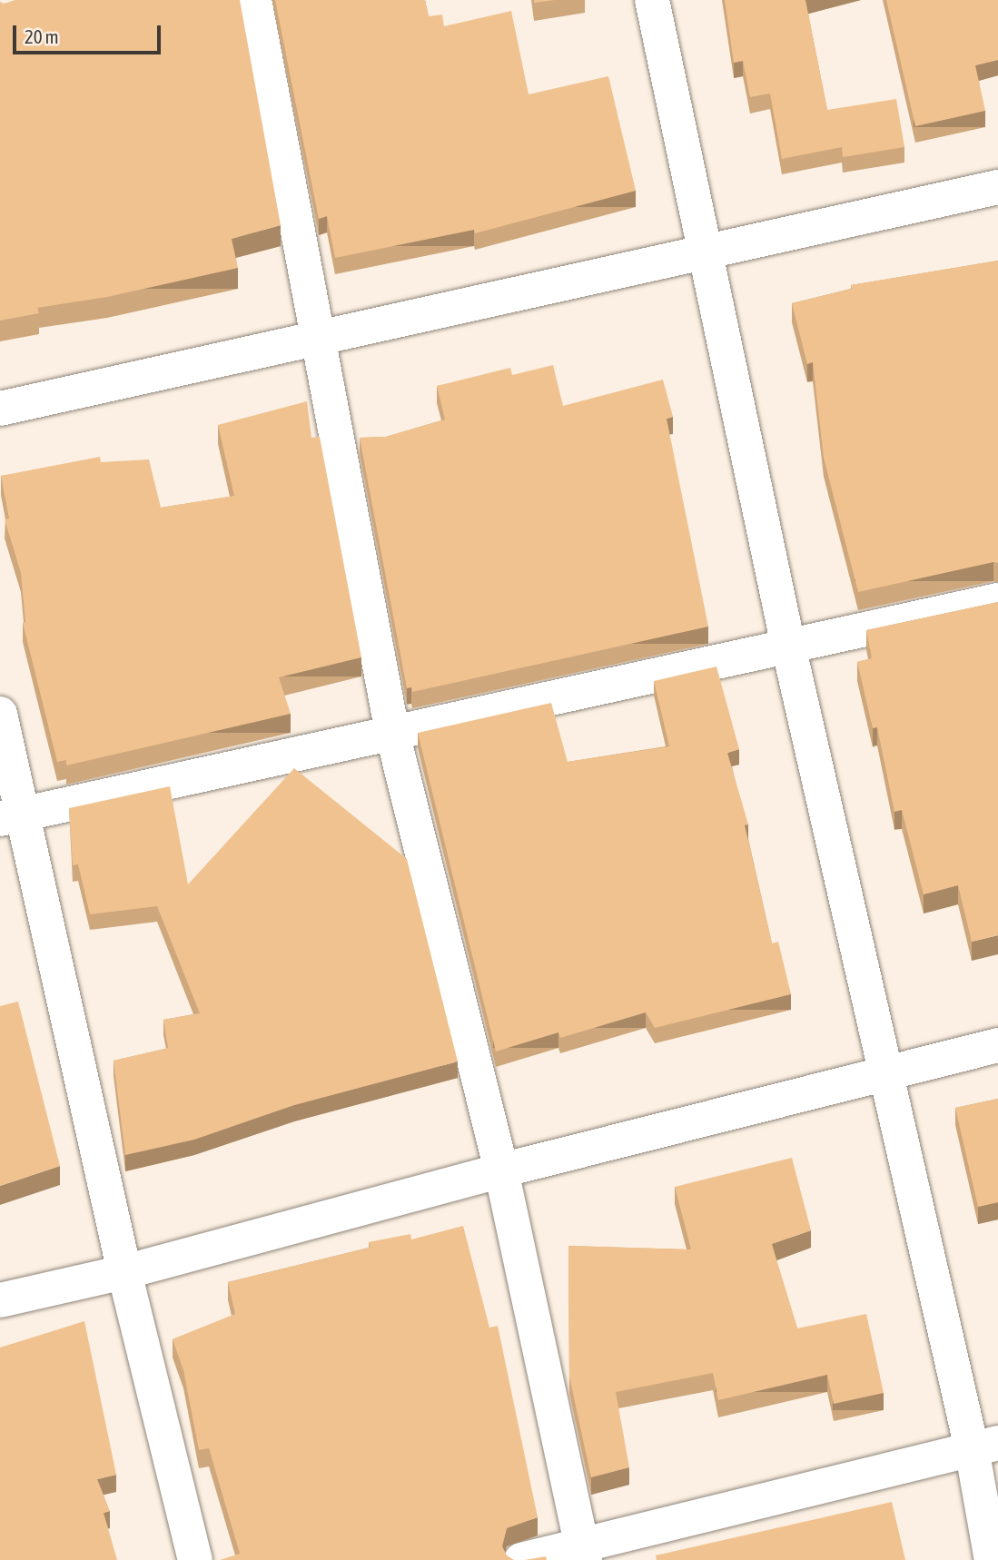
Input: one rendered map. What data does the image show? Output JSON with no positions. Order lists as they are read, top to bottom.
{
  "scale_bar": "20 m"
}
